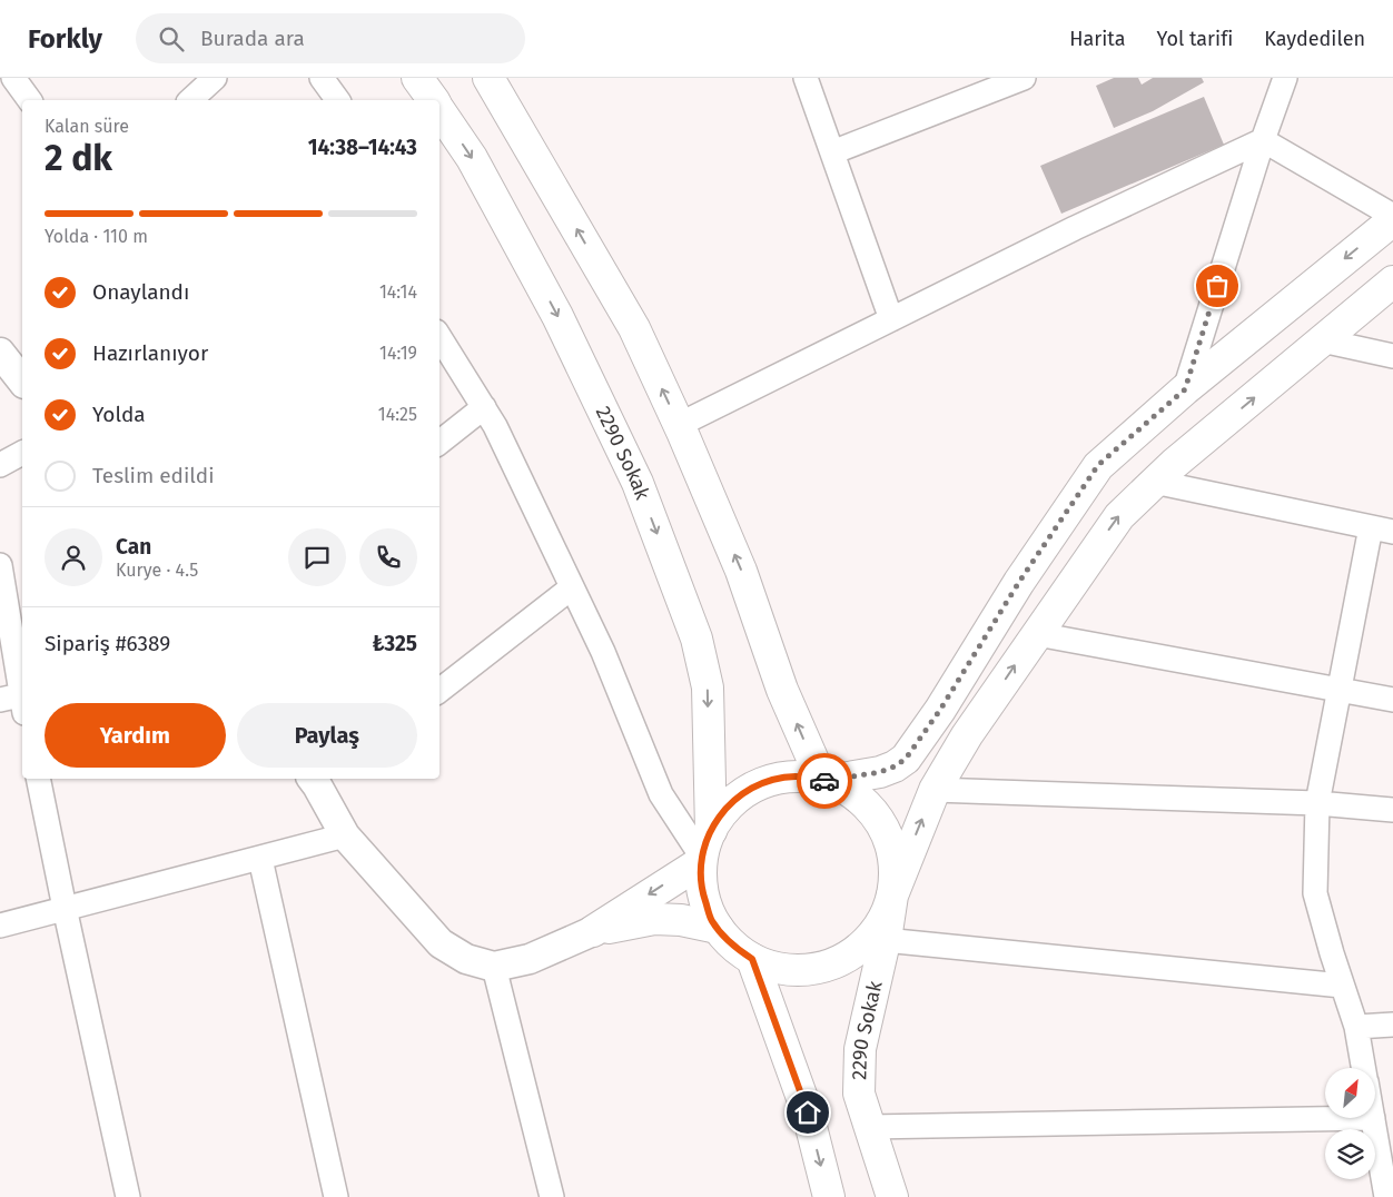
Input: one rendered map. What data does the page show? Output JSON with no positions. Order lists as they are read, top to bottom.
{
  "streets": {
    "main road": ["2290 Sokak"]
  },
  "north": "top right",
  "page": {
    "header": "Forkly",
    "search": "Burada ara",
    "nav": ["Harita", "Yol tarifi", "Kaydedilen"],
    "heading": ["2 dk", "Kalan süre", "14:38–14:43"],
    "panel": [
      "Can",
      "Kurye · 4.5",
      "Sipariş #6389",
      "₺325"
    ],
    "bar": "Yolda · 110 m",
    "list": [
      ["Onaylandı", "14:14"],
      ["Hazırlanıyor", "14:19"],
      ["Yolda", "14:25"],
      "Teslim edildi"
    ],
    "buttons": ["Yardım", "Paylaş"]
  }
}
